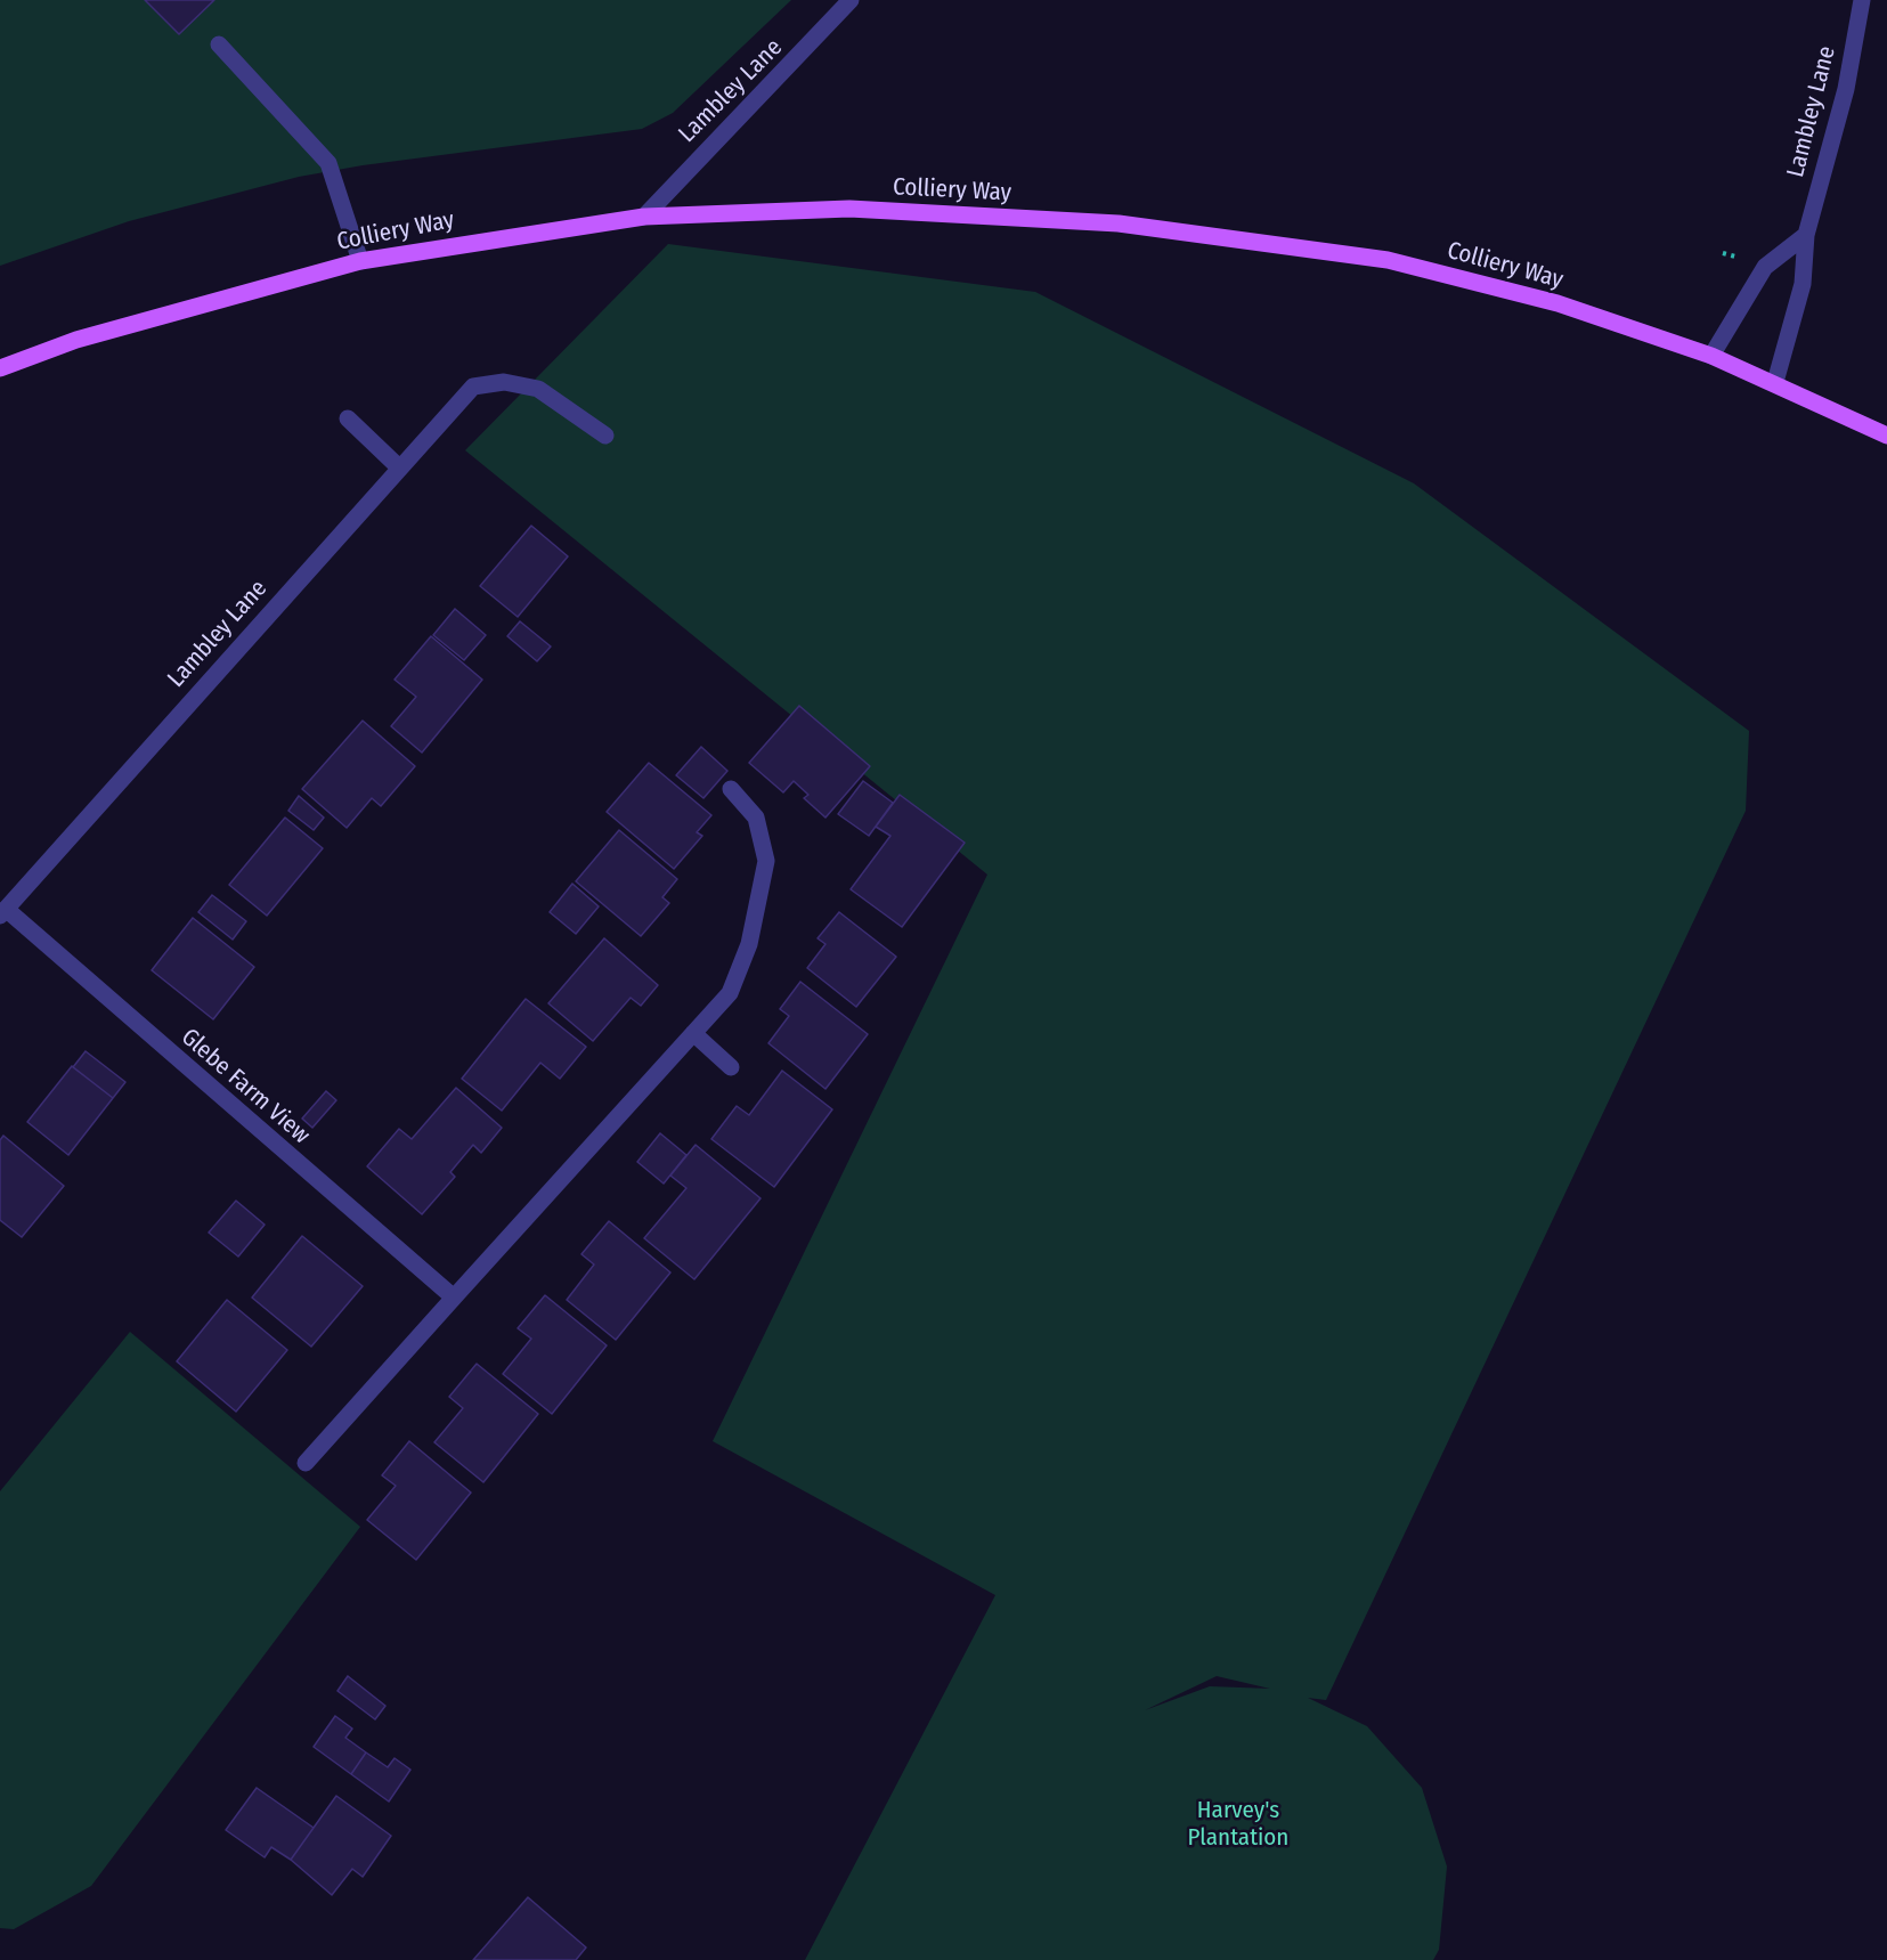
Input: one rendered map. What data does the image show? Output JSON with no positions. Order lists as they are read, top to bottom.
{
  "streets": {
    "main road": ["Colliery Way"],
    "street": ["Lambley Lane", "Glebe Farm View"]
  },
  "crossings": [
    ["Lambley Lane", "Colliery Way"],
    ["Lambley Lane", "Glebe Farm View"]
  ],
  "parks": ["Harvey's Plantation"]
}
